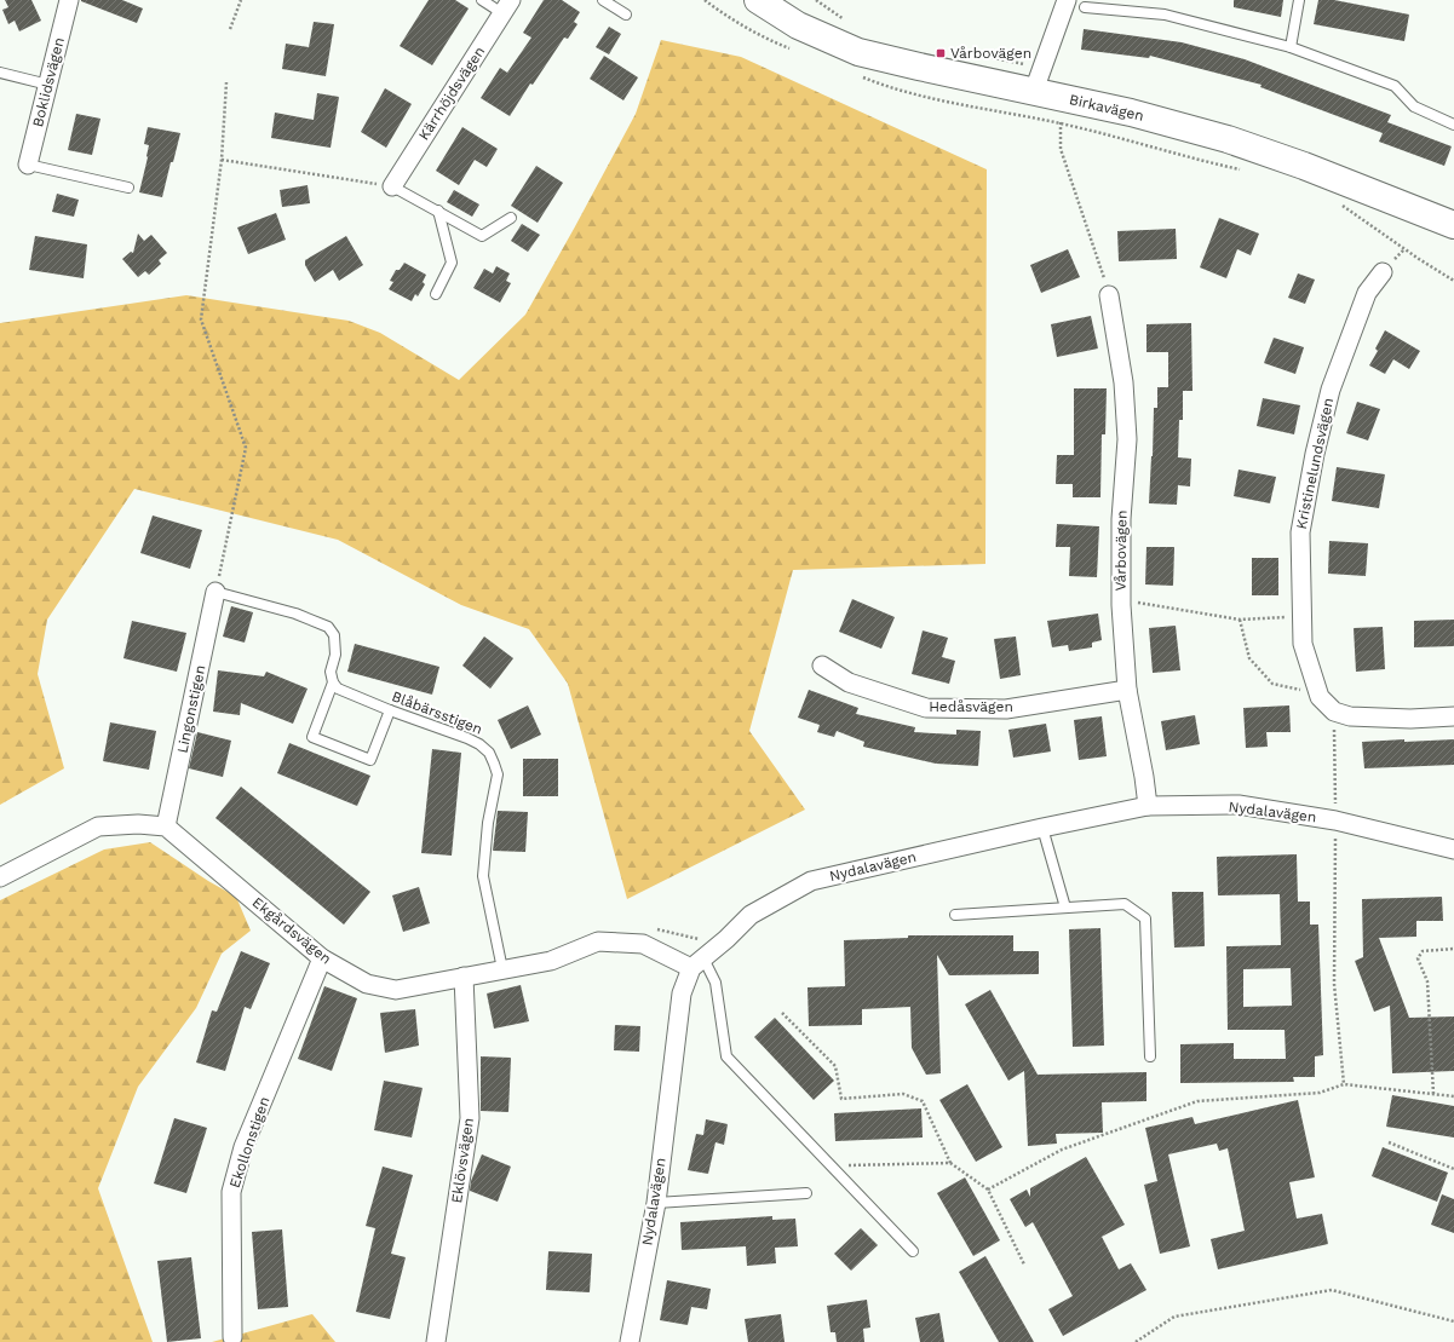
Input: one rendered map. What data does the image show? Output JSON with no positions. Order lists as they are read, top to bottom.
{
  "streets": {
    "street": [
      "Boklidsvägen",
      "Kärrhöjdsvägen",
      "Birkavägen",
      "Kristinelundsvägen",
      "Vårbovägen",
      "Hedåsvägen",
      "Lingonstigen",
      "Nydalavägen",
      "Ekgårdsvägen",
      "Ekollonstigen",
      "Eklövsvägen"
    ],
    "lane": ["Blåbärsstigen"]
  },
  "crossings": [
    ["Vårbovägen", "Hedåsvägen"],
    ["Vårbovägen", "Nydalavägen"],
    ["Lingonstigen", "Ekgårdsvägen"],
    ["Blåbärsstigen", "Ekgårdsvägen"],
    ["Nydalavägen", "Ekgårdsvägen"],
    ["Ekgårdsvägen", "Ekollonstigen"],
    ["Ekgårdsvägen", "Eklövsvägen"]
  ],
  "places": {
    "transit": ["Vårbovägen"]
  }
}
